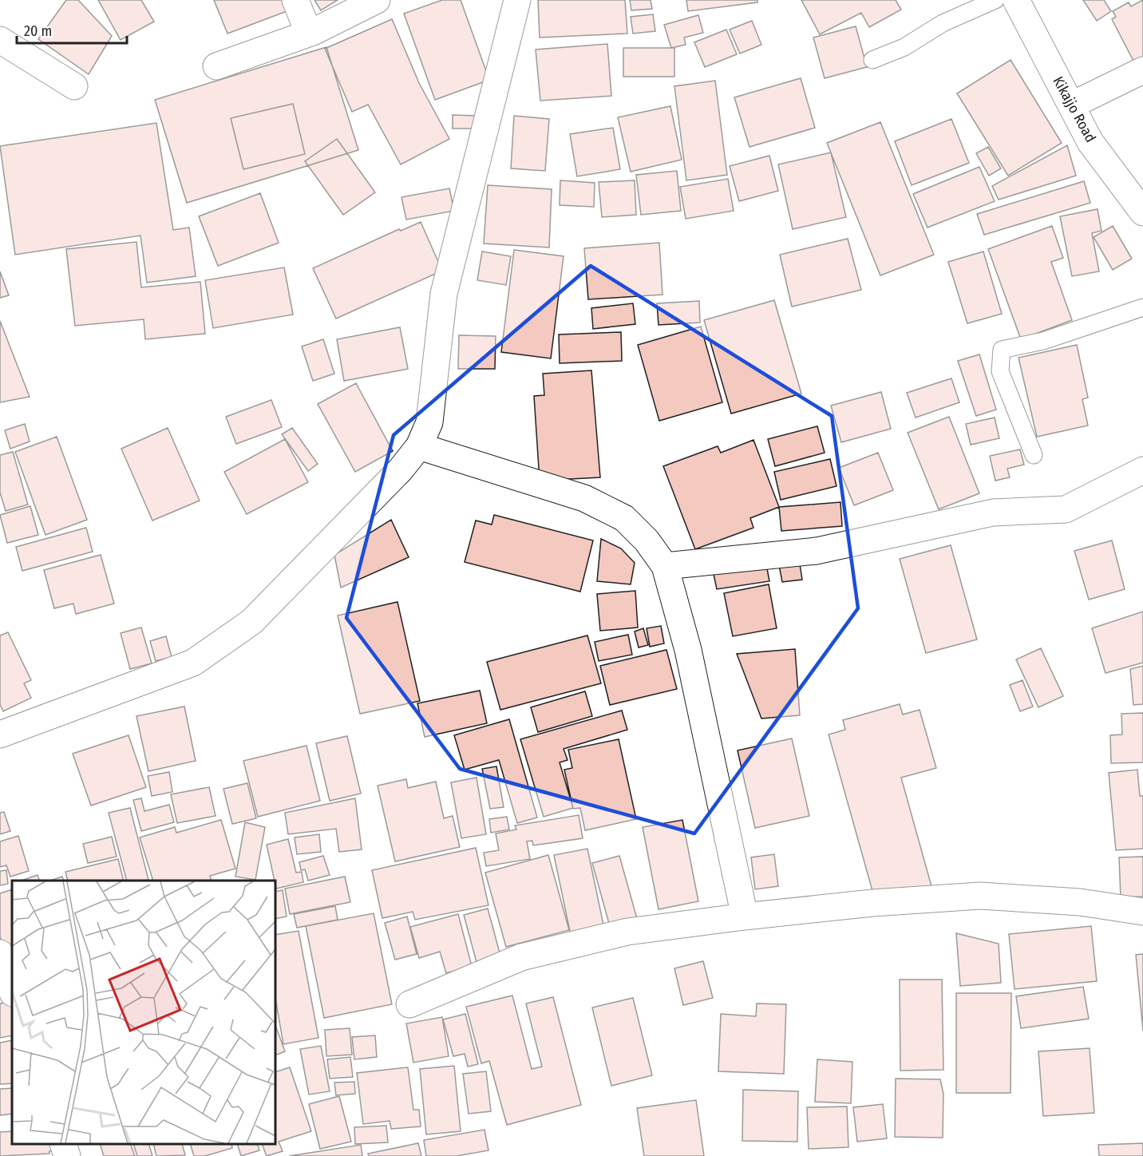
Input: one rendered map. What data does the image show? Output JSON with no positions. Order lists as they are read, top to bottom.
{
  "streets": {
    "street": ["Kikajjo Road"]
  },
  "scale_bar": "20 m"
}
